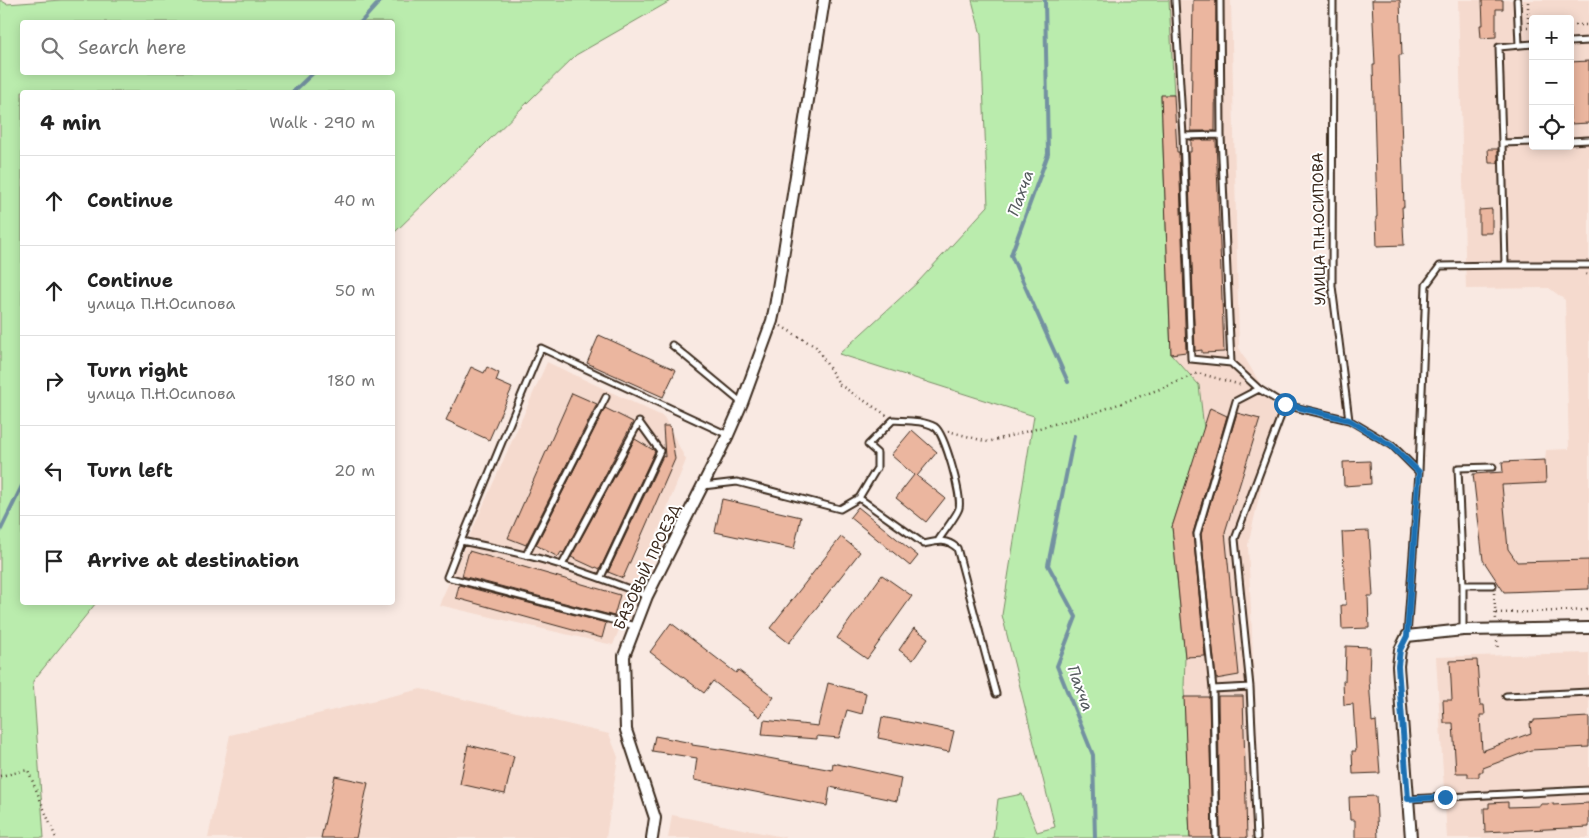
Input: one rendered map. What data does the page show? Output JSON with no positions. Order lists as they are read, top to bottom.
{
  "streets": {
    "street": ["БАЗОВЫЙ ПРОЕЗД"],
    "lane": ["УЛИЦА П.Н.ОСИПОВА"]
  },
  "water": ["Пахча"],
  "page": {
    "map_buttons": ["+", "−"],
    "search": "Search here",
    "heading": ["4 min", "Walk · 290 m"],
    "list": [
      ["Continue", "40 m"],
      ["Continue", "улица П.Н.Осипова", "50 m"],
      ["Turn right", "улица П.Н.Осипова", "180 m"],
      ["Turn left", "20 m"],
      "Arrive at destination"
    ]
  }
}
